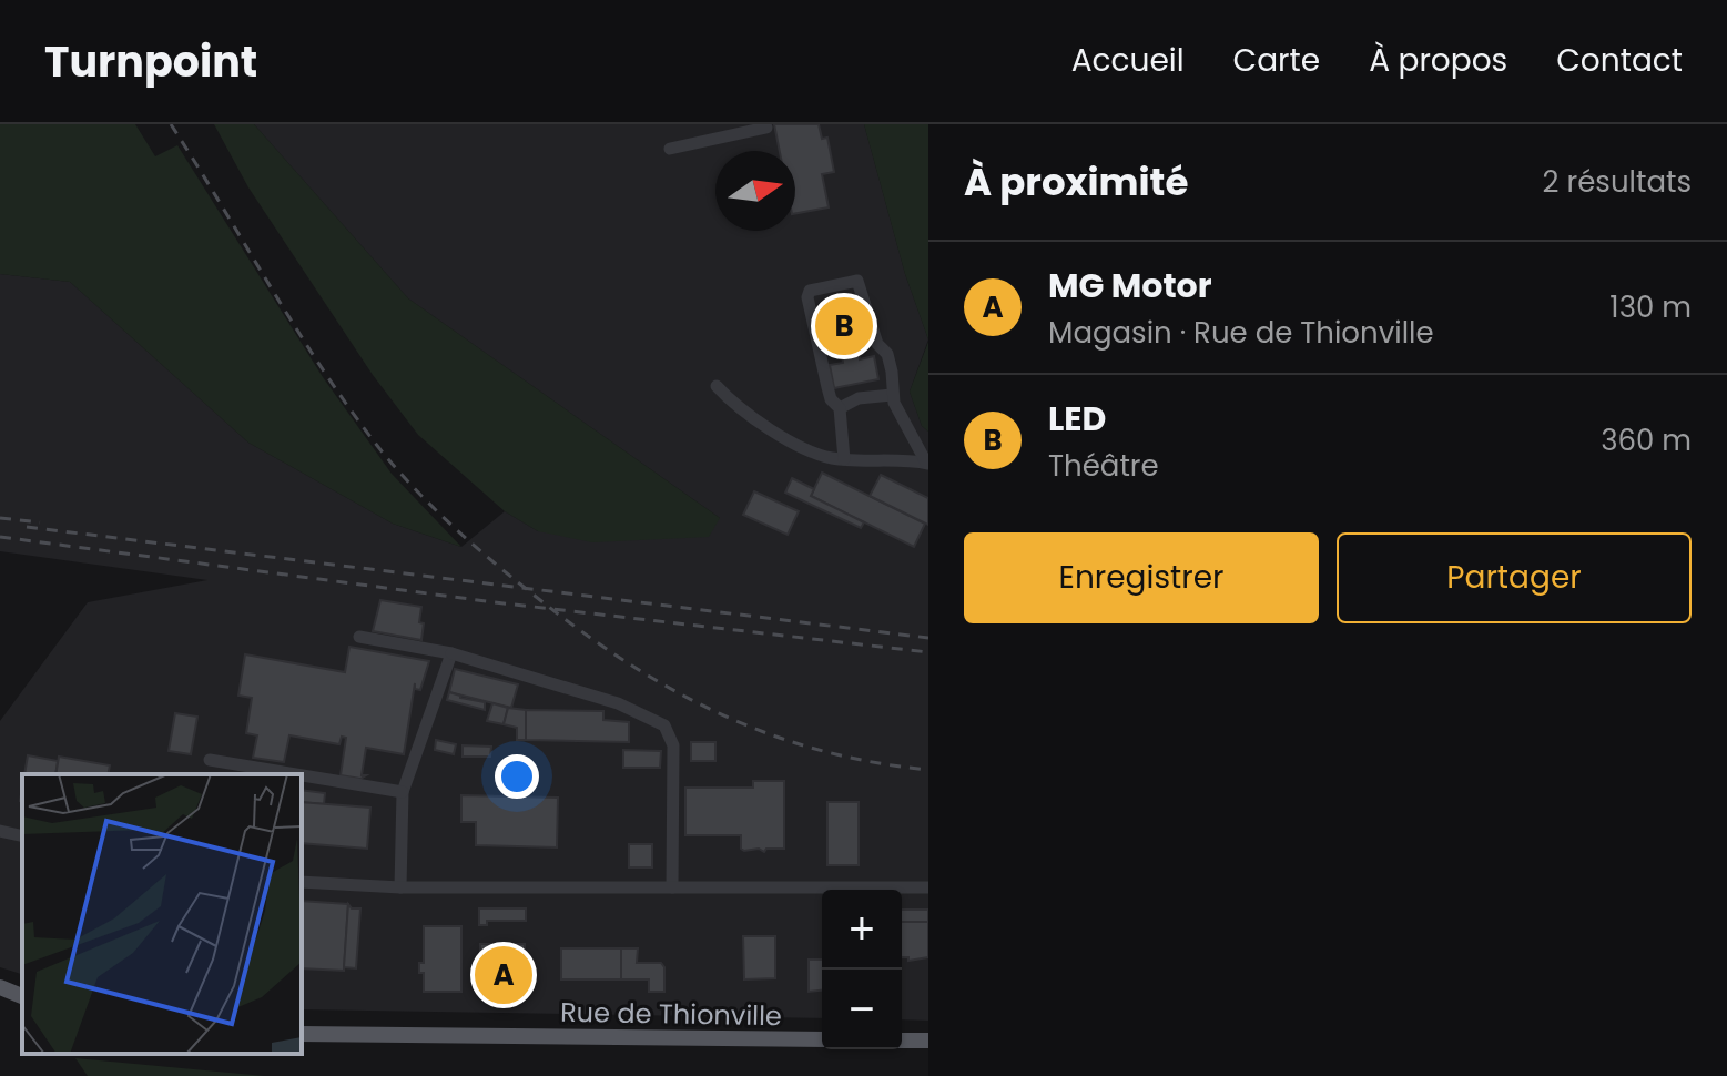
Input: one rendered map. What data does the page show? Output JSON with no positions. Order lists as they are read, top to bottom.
{
  "streets": {
    "main road": ["Rue de Thionville"]
  },
  "north": "right",
  "page": {
    "header": "Turnpoint",
    "nav": [
      "Accueil",
      "Carte",
      "À propos",
      "Contact"
    ],
    "heading": ["À proximité", "2 résultats"],
    "list": [
      {
        "mark": "A",
        "name": "MG Motor",
        "note": "Magasin · Rue de Thionville",
        "value": "130 m"
      },
      {
        "mark": "B",
        "name": "LED",
        "note": "Théâtre",
        "value": "360 m"
      }
    ],
    "pins": ["B", "A"],
    "buttons": ["Enregistrer", "Partager"],
    "map_buttons": ["+", "−"]
  }
}
